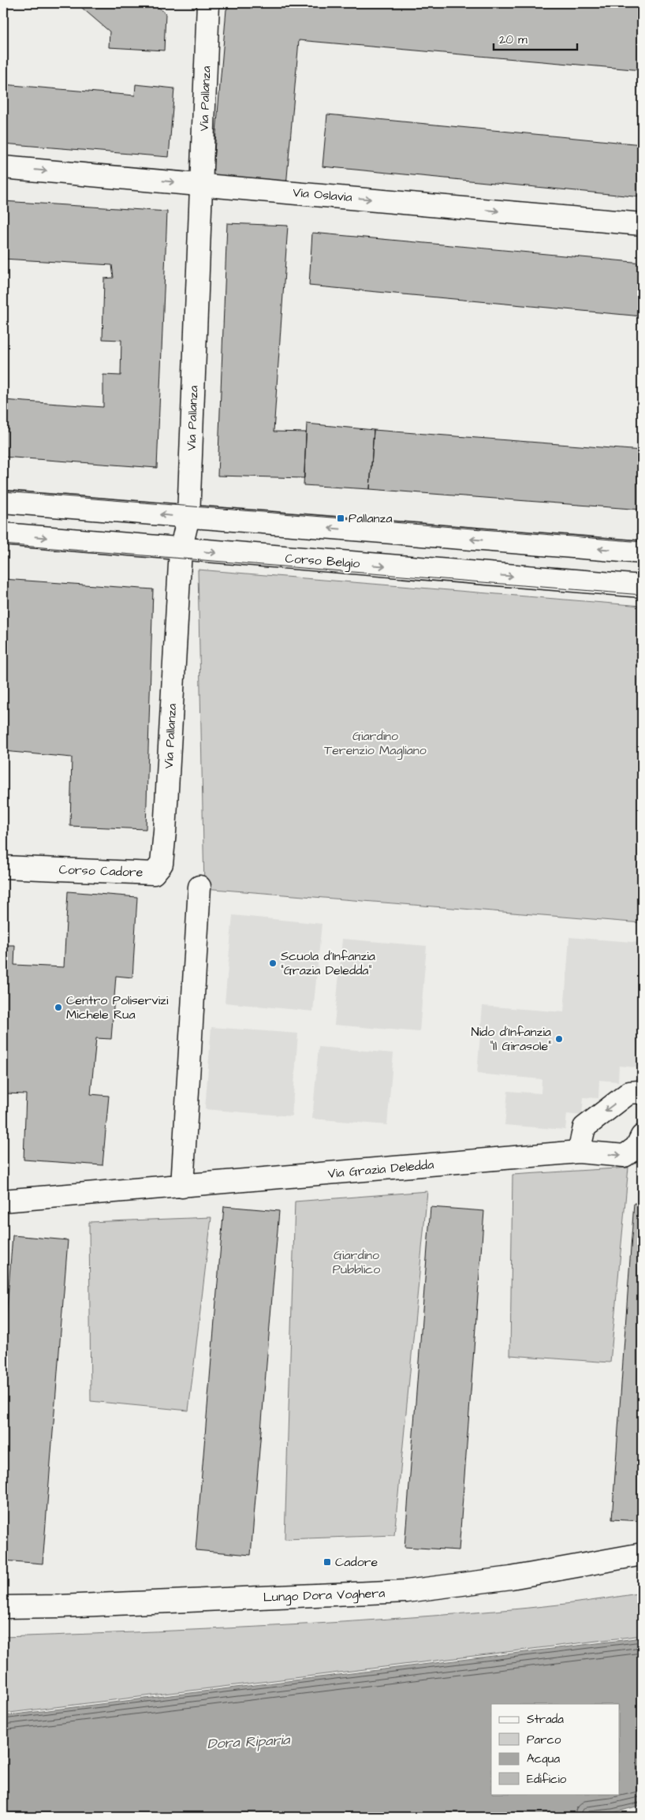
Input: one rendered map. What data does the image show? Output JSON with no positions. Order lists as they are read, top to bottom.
{
  "streets": {
    "street": [
      "Via Pallanza",
      "Via Oslavia",
      "Corso Belgio",
      "Corso Cadore",
      "Via Grazia Deledda",
      "Lungo Dora Voghera"
    ]
  },
  "crossings": [
    ["Via Pallanza", "Via Oslavia"],
    ["Via Pallanza", "Corso Belgio"],
    ["Via Pallanza", "Corso Cadore"]
  ],
  "one_way": ["Via Oslavia"],
  "water": ["Dora Riparia"],
  "parks": ["Giardino Terenzio Magliano", "Giardino Pubblico"],
  "places": {
    "transit": ["Pallanza", "Cadore"],
    "other": ["Scuola d'Infanzia \"Grazia Deledda\"", "Centro Poliservizi Michele Rua", "Nido d’Infanzia \"Il Girasole\""]
  },
  "legend": [
    "Strada",
    "Parco",
    "Acqua",
    "Edificio"
  ],
  "scale_bar": "20 m"
}
